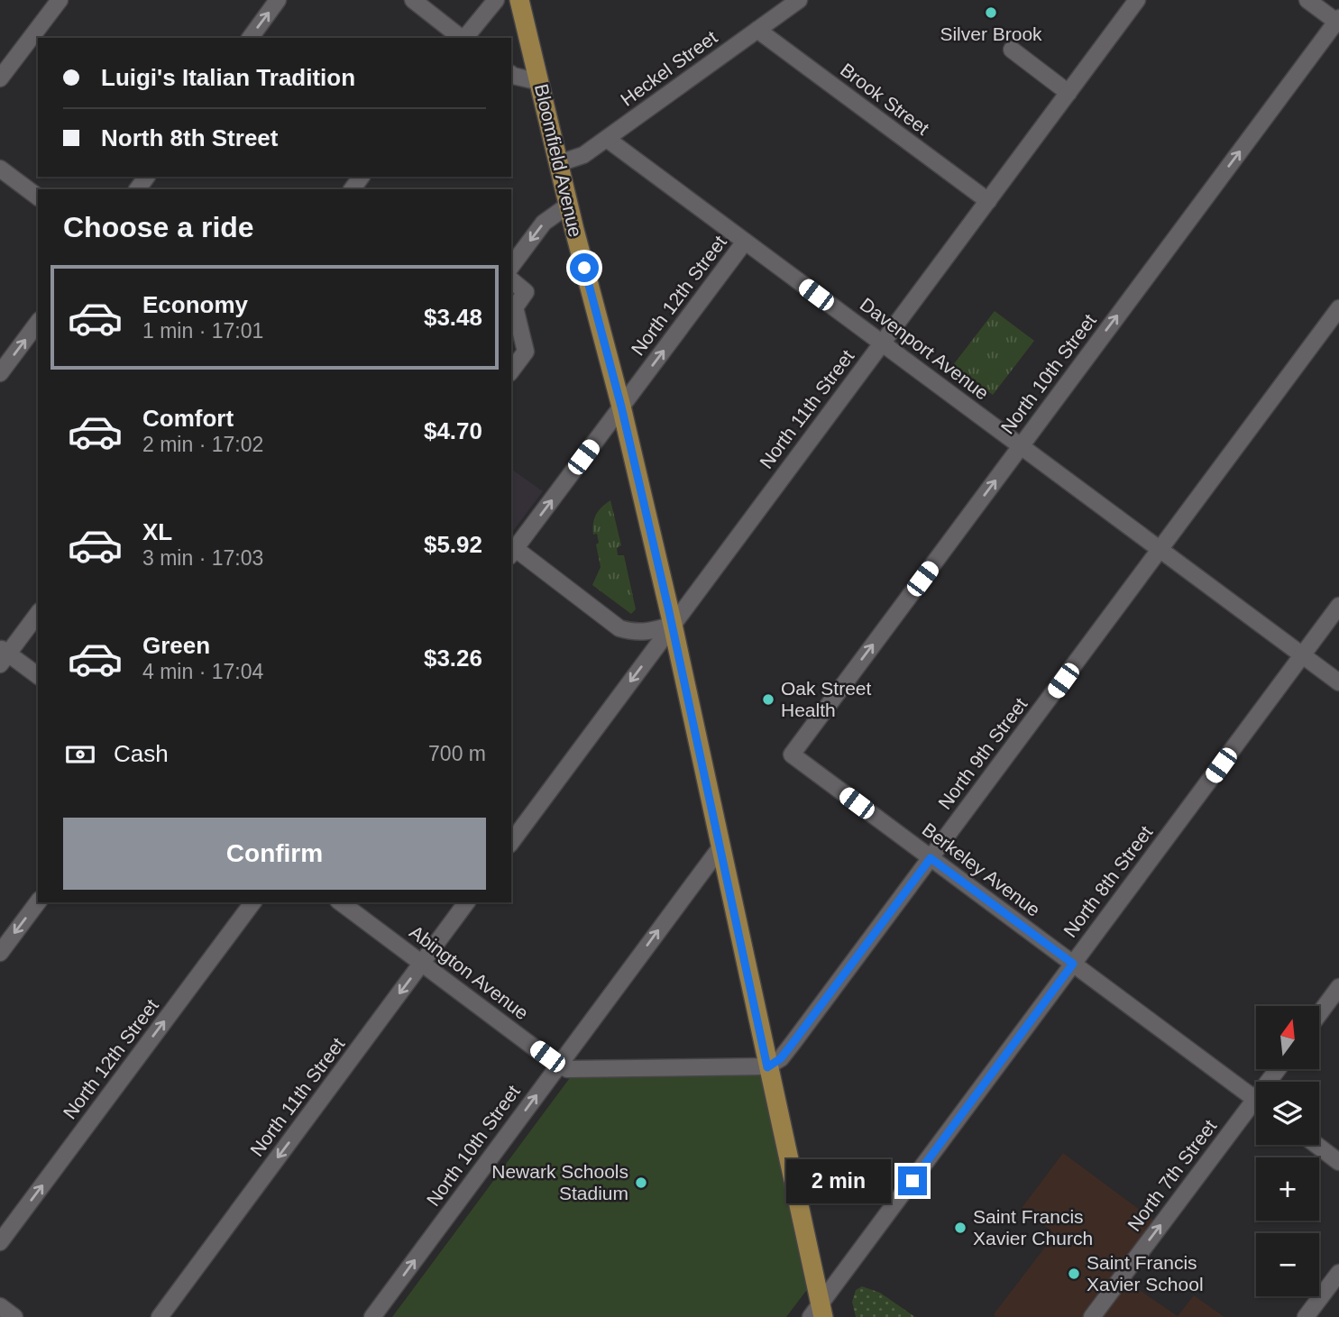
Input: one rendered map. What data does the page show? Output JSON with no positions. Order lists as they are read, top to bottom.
{
  "streets": {
    "main road": ["Bloomfield Avenue"],
    "street": [
      "Heckel Street",
      "Brook Street",
      "North 12th Street",
      "Davenport Avenue",
      "North 10th Street",
      "North 11th Street",
      "North 9th Street",
      "Berkeley Avenue",
      "North 8th Street",
      "Abington Avenue",
      "North 7th Street"
    ]
  },
  "crossings": [
    ["Heckel Street", "Brook Street"],
    ["Heckel Street", "Bloomfield Avenue"],
    ["Heckel Street", "Davenport Avenue"],
    ["Brook Street", "North 11th Street"],
    ["Bloomfield Avenue", "North 12th Street"],
    ["Bloomfield Avenue", "North 10th Street"],
    ["Bloomfield Avenue", "North 11th Street"],
    ["Bloomfield Avenue", "North 9th Street"],
    ["Bloomfield Avenue", "North 8th Street"],
    ["Bloomfield Avenue", "Abington Avenue"],
    ["North 12th Street", "Davenport Avenue"],
    ["Davenport Avenue", "North 10th Street"],
    ["Davenport Avenue", "North 11th Street"],
    ["Davenport Avenue", "North 9th Street"],
    ["Davenport Avenue", "North 8th Street"],
    ["North 10th Street", "Berkeley Avenue"],
    ["North 10th Street", "Abington Avenue"],
    ["North 11th Street", "Abington Avenue"],
    ["North 9th Street", "Berkeley Avenue"],
    ["North 9th Street", "Abington Avenue"],
    ["Berkeley Avenue", "North 8th Street"]
  ],
  "one_way": [
    "North 12th Street",
    "North 10th Street",
    "North 11th Street",
    "North 7th Street"
  ],
  "places": [
    "Silver Brook",
    "Oak Street Health",
    "Newark Schools Stadium",
    "Saint Francis Xavier Church",
    "Saint Francis Xavier School"
  ],
  "north": "top",
  "page": {
    "banner": ["Luigi's Italian Tradition", "North 8th Street"],
    "heading": "Choose a ride",
    "list": [
      {
        "name": "Economy",
        "note": "1 min · 17:01",
        "value": "$3.48"
      },
      {
        "name": "Comfort",
        "note": "2 min · 17:02",
        "value": "$4.70"
      },
      {
        "name": "XL",
        "note": "3 min · 17:03",
        "value": "$5.92"
      },
      {
        "name": "Green",
        "note": "4 min · 17:04",
        "value": "$3.26"
      }
    ],
    "pay": ["Cash", "700 m"],
    "buttons": "Confirm",
    "map_buttons": ["+", "−"],
    "bubble": "2 min"
  }
}
